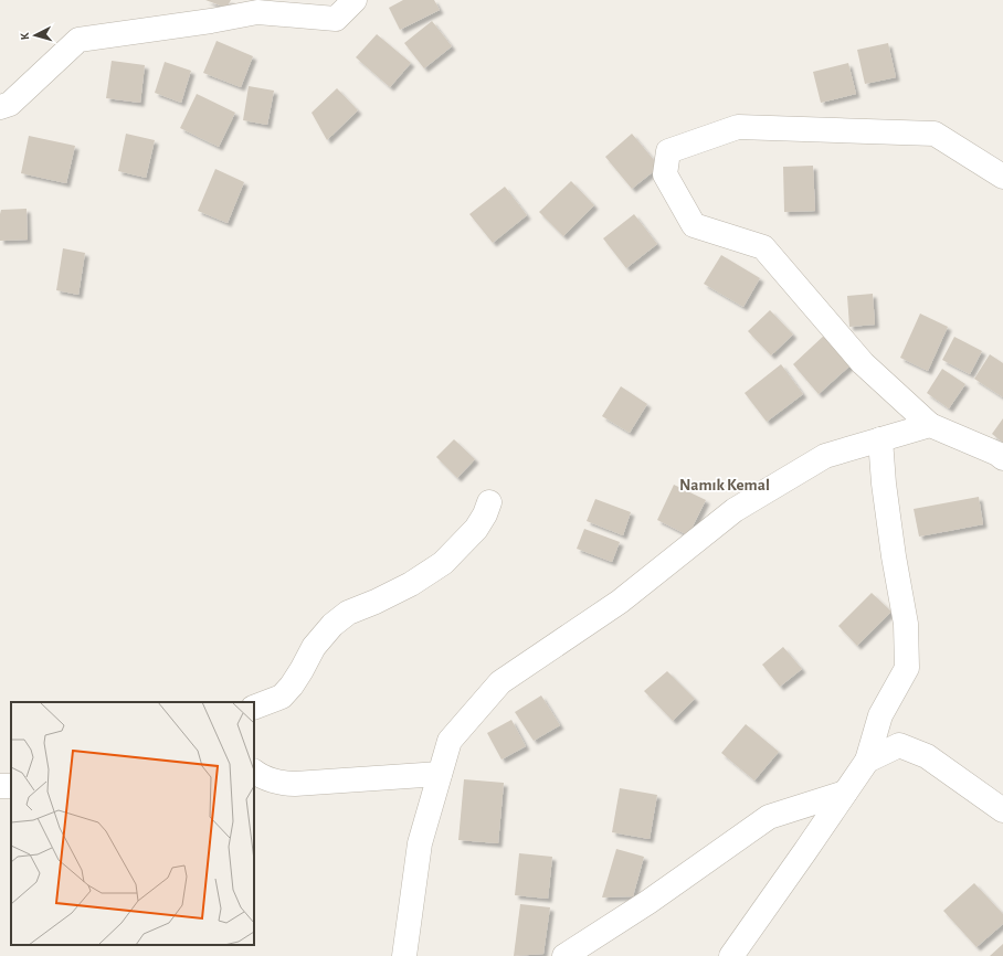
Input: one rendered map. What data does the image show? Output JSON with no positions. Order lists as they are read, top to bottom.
{
  "districts": ["Namık Kemal"],
  "north": "left"
}
